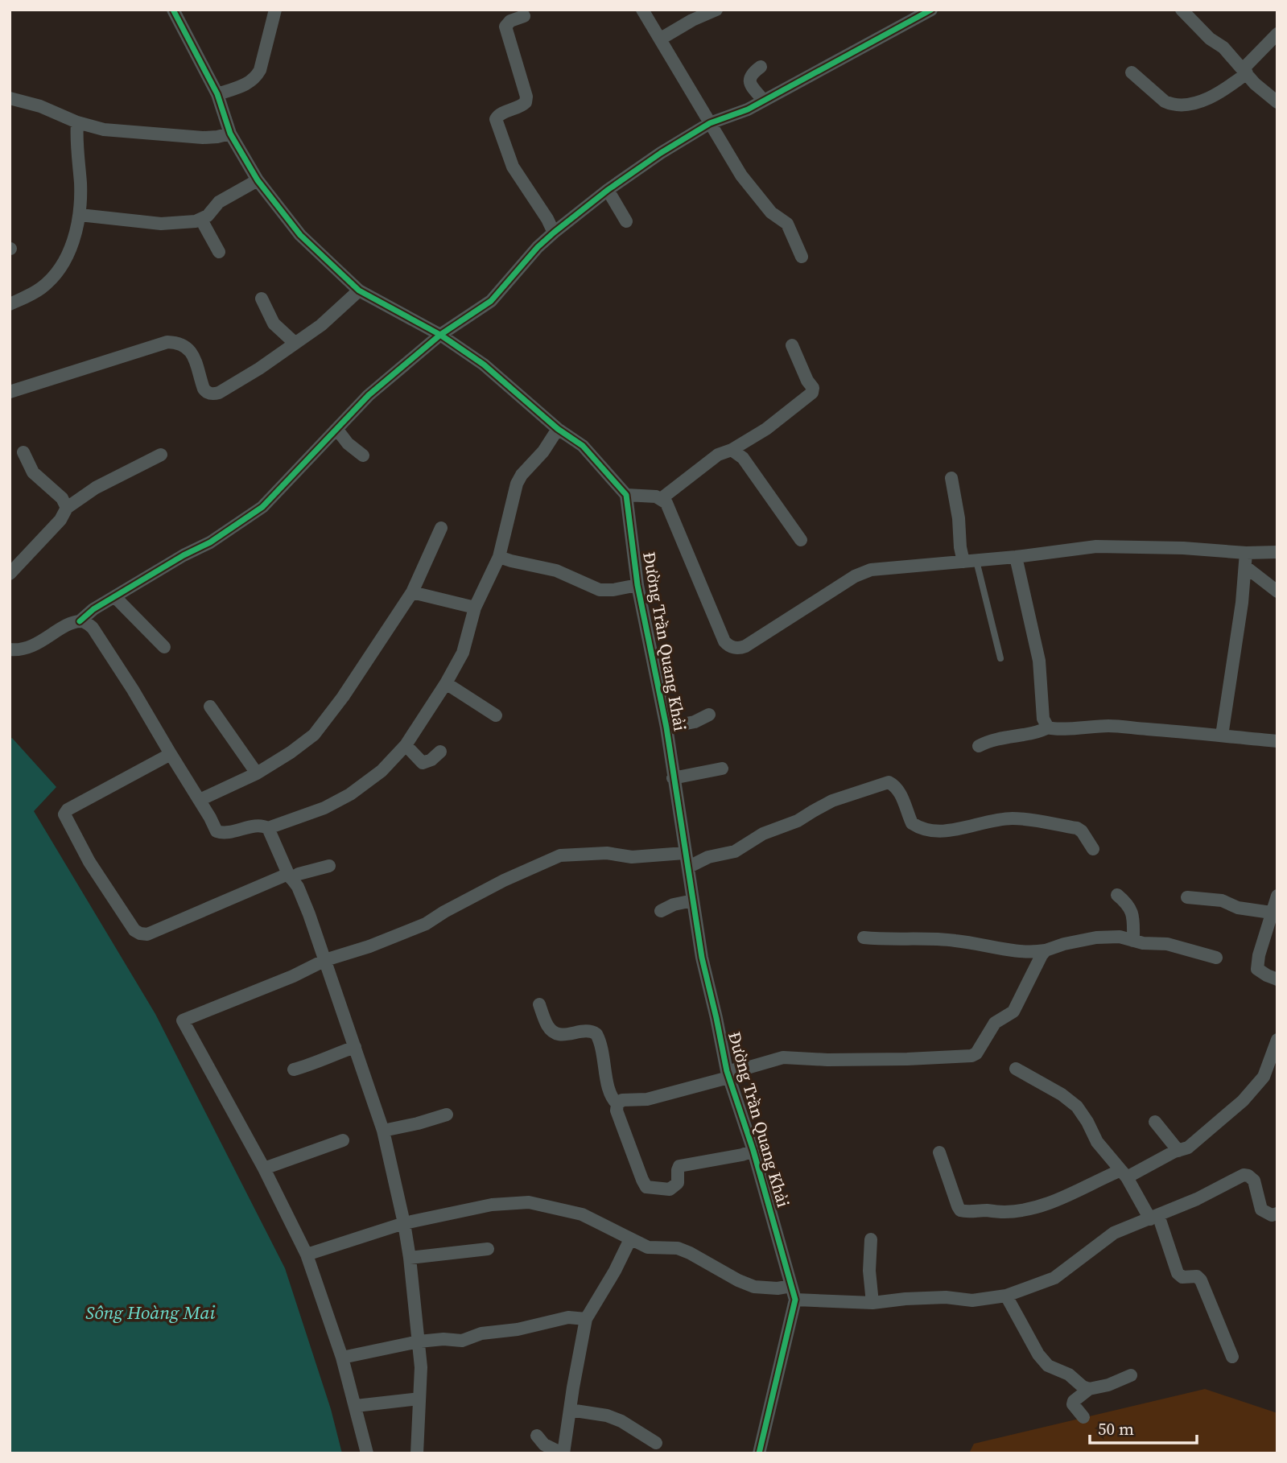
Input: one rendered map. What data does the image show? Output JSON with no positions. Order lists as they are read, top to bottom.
{
  "streets": {
    "street": ["Đường Trần Quang Khải"]
  },
  "water": ["Sông Hoàng Mai"],
  "scale_bar": "50 m"
}
